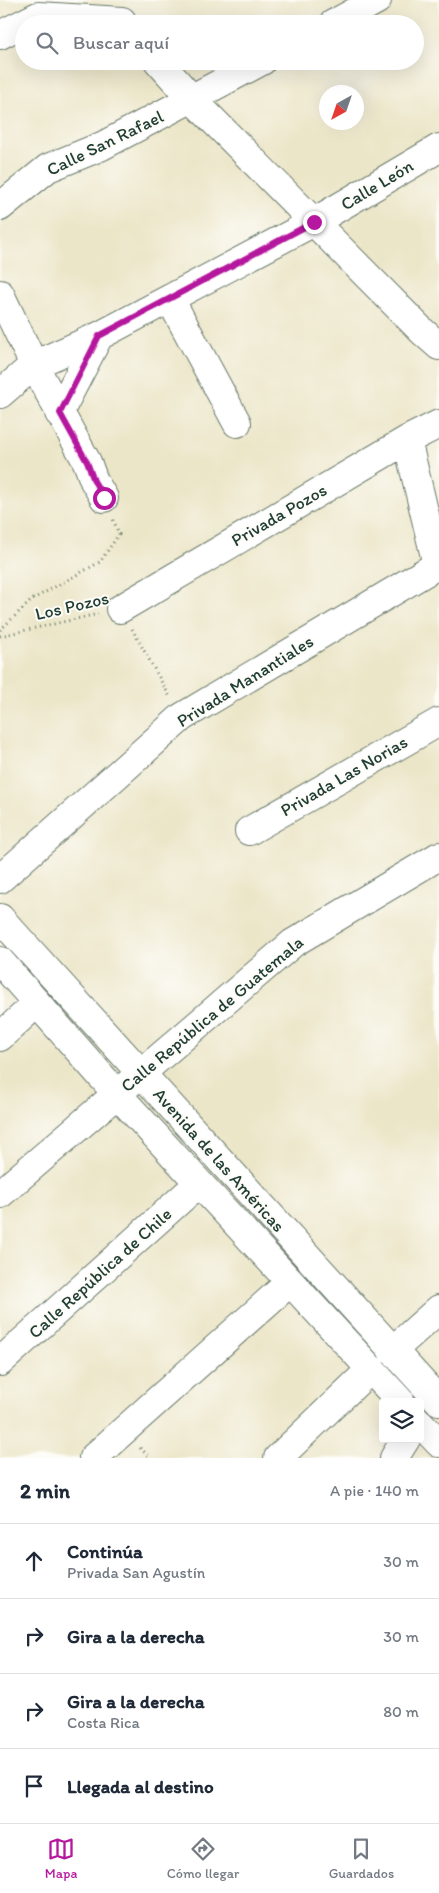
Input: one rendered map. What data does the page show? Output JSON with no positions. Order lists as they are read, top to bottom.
{
  "streets": {
    "street": [
      "Calle San Rafael",
      "Calle León",
      "Privada Pozos",
      "Privada Manantiales",
      "Privada Las Norias",
      "Calle República de Guatemala",
      "Avenida de las Américas",
      "Calle República de Chile"
    ],
    "path": ["Los Pozos"]
  },
  "crossings": [
    ["Privada Pozos", "Los Pozos"],
    ["Calle República de Guatemala", "Avenida de las Américas"],
    ["Avenida de las Américas", "Calle República de Chile"]
  ],
  "north": "bottom left",
  "page": {
    "search": "Buscar aquí",
    "heading": ["2 min", "A pie · 140 m"],
    "list": [
      ["Continúa", "Privada San Agustín", "30 m"],
      ["Gira a la derecha", "30 m"],
      ["Gira a la derecha", "Costa Rica", "80 m"],
      "Llegada al destino"
    ],
    "nav": ["Mapa", "Cómo llegar", "Guardados"]
  }
}
